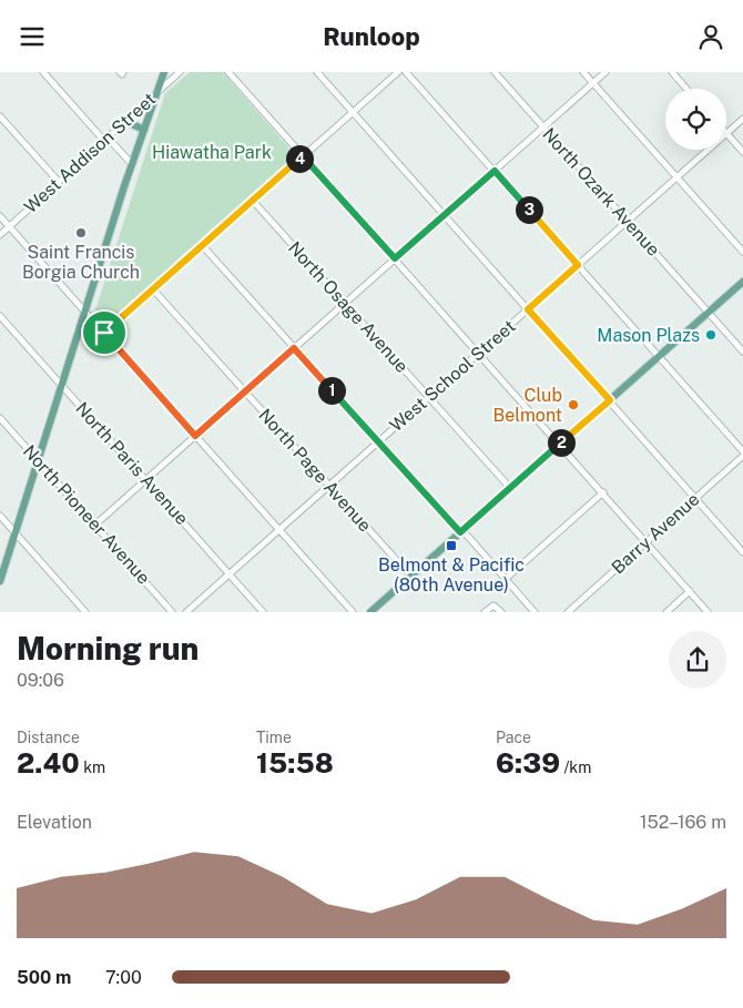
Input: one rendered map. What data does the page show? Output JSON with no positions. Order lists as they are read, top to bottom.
{
  "streets": {
    "street": [
      "West Addison Street",
      "North Ozark Avenue",
      "North Osage Avenue",
      "West School Street",
      "North Paris Avenue",
      "North Page Avenue",
      "North Pioneer Avenue",
      "Barry Avenue"
    ]
  },
  "crossings": [
    ["North Ozark Avenue", "West School Street"],
    ["North Osage Avenue", "West School Street"],
    ["West School Street", "North Paris Avenue"],
    ["West School Street", "North Page Avenue"]
  ],
  "parks": ["Hiawatha Park"],
  "places": {
    "other": ["Saint Francis Borgia Church", "Mason Plazs", "Club Belmont"],
    "transit": ["Belmont & Pacific (80th Avenue)"]
  },
  "page": {
    "header": "Runloop",
    "pins": [
      "4",
      "3",
      "1",
      "2"
    ],
    "heading": ["Morning run", "09:06"],
    "stats": [
      ["Distance", "2.40 km"],
      ["Time", "15:58"],
      ["Pace", "6:39 /km"]
    ],
    "chart": ["Elevation", "152–166 m"],
    "list": [
      {
        "name": "500 m",
        "note": "7:00"
      }
    ]
  }
}
